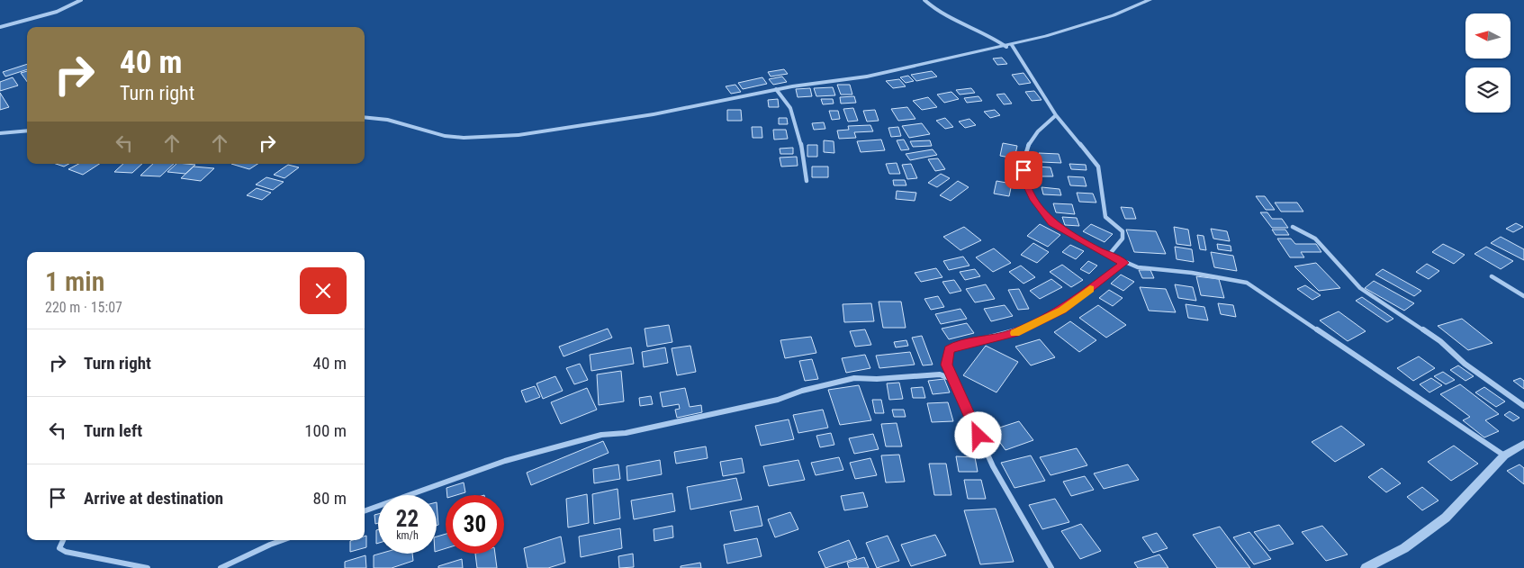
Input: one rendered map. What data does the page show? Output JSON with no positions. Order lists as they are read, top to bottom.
{
  "north": "left",
  "page": {
    "turn": ["40 m", "Turn right"],
    "heading": ["1 min", "220 m · 15:07"],
    "list": [
      {
        "name": "Turn right",
        "value": "40 m"
      },
      {
        "name": "Turn left",
        "value": "100 m"
      },
      {
        "name": "Arrive at destination",
        "value": "80 m"
      }
    ],
    "speed": "22 km/h",
    "limit": "30"
  }
}
